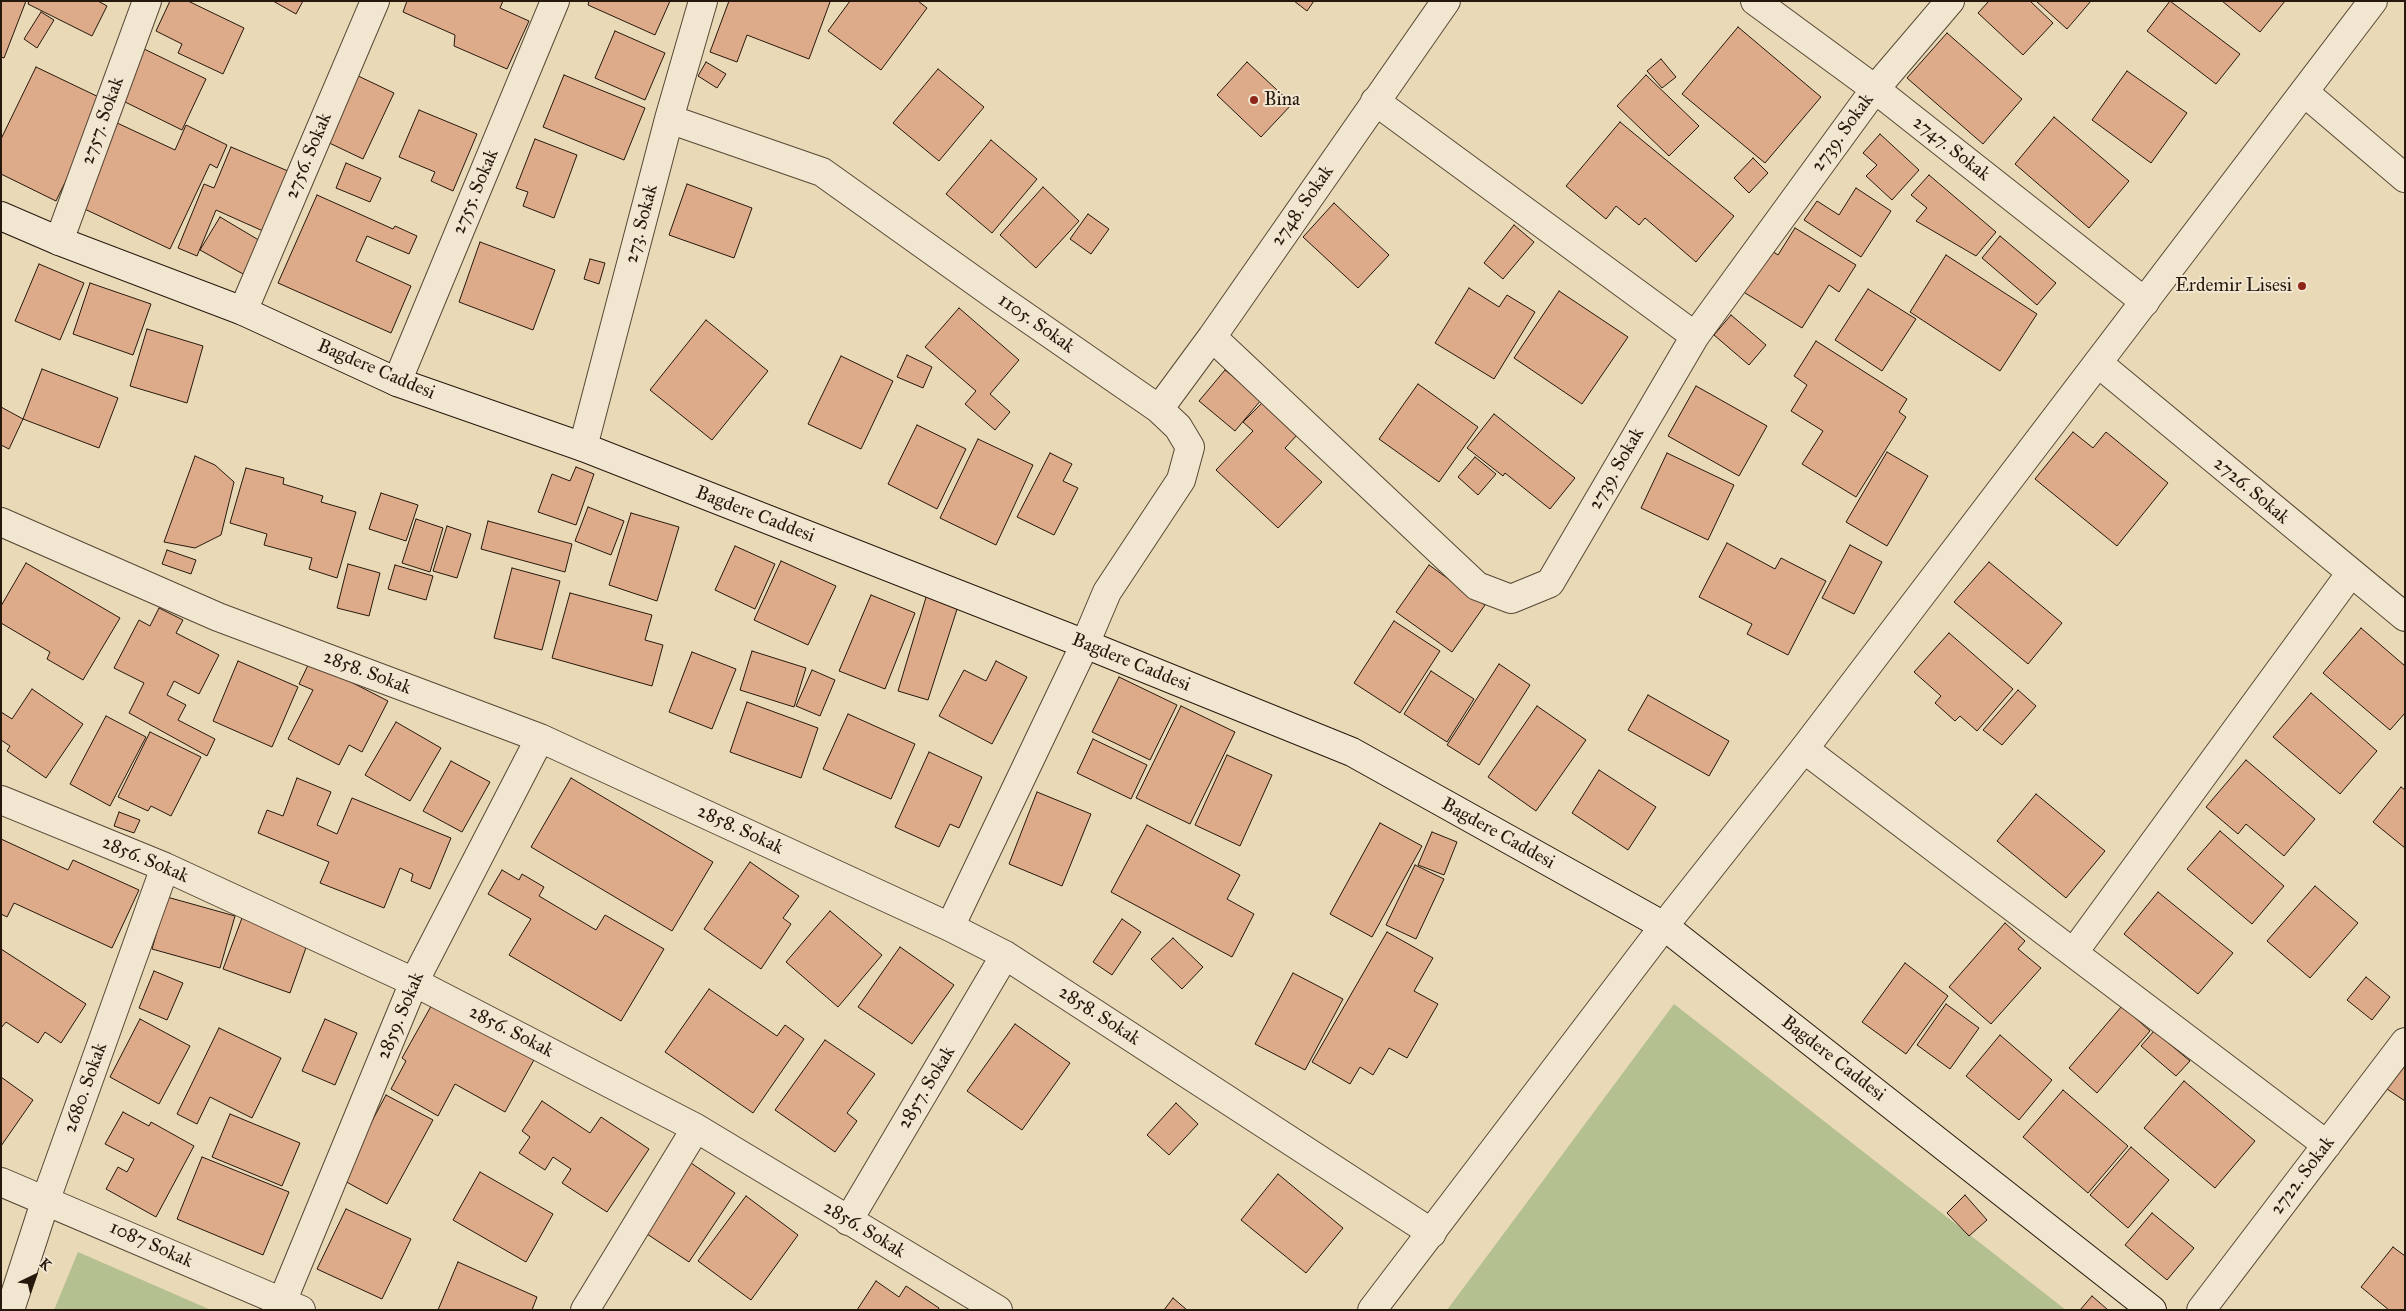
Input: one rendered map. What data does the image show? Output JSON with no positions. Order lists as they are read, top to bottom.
{
  "streets": {
    "street": [
      "2757. Sokak",
      "2739. Sokak",
      "2747. Sokak",
      "2756. Sokak",
      "2755. Sokak",
      "2748. Sokak",
      "273. Sokak",
      "1105. Sokak",
      "Bagdere Caddesi",
      "2726. Sokak",
      "2858. Sokak",
      "2856. Sokak",
      "2859. Sokak",
      "2680. Sokak",
      "2857. Sokak",
      "2722. Sokak",
      "1087 Sokak"
    ]
  },
  "crossings": [
    ["2757. Sokak", "Bagdere Caddesi"],
    ["2739. Sokak", "2747. Sokak"],
    ["2739. Sokak", "2748. Sokak"],
    ["2756. Sokak", "Bagdere Caddesi"],
    ["2755. Sokak", "Bagdere Caddesi"],
    ["2748. Sokak", "1105. Sokak"],
    ["273. Sokak", "1105. Sokak"],
    ["273. Sokak", "Bagdere Caddesi"],
    ["1105. Sokak", "Bagdere Caddesi"],
    ["2858. Sokak", "2859. Sokak"],
    ["2858. Sokak", "2857. Sokak"],
    ["2856. Sokak", "2859. Sokak"],
    ["2856. Sokak", "2680. Sokak"],
    ["2856. Sokak", "2857. Sokak"],
    ["2859. Sokak", "1087 Sokak"],
    ["2680. Sokak", "1087 Sokak"]
  ],
  "places": ["Bina", "Erdemir Lisesi"],
  "north": "top right"
}
